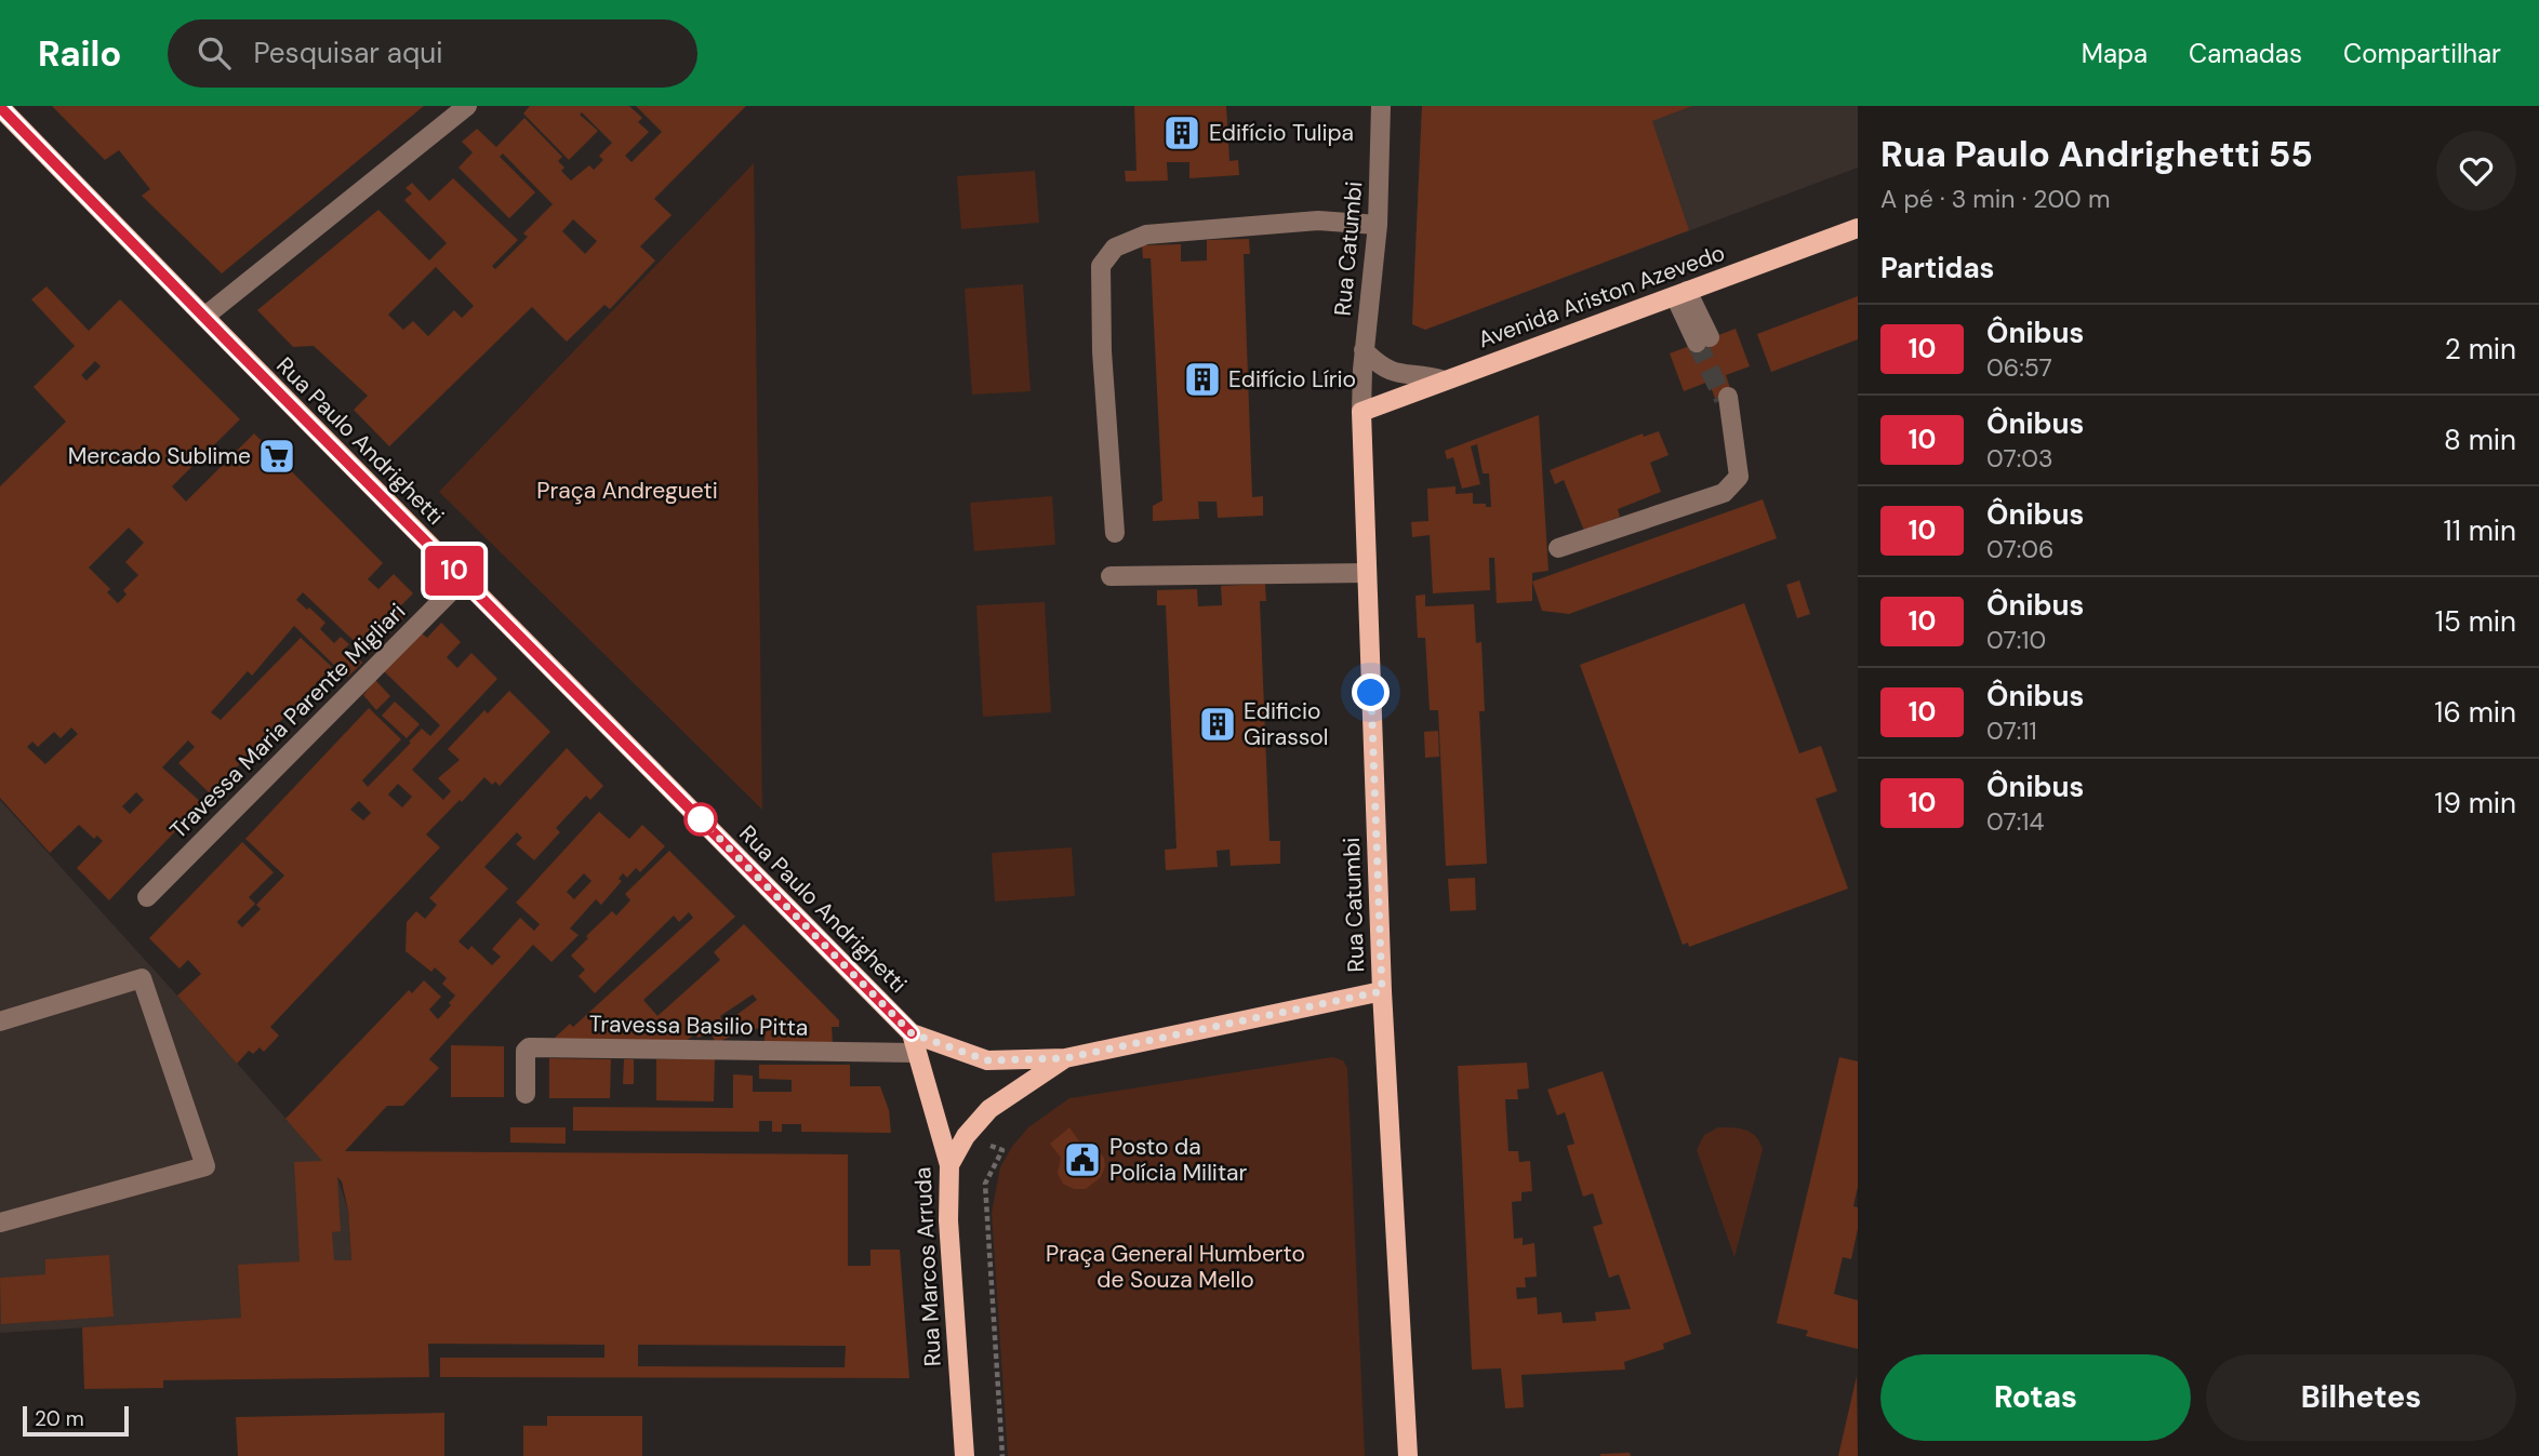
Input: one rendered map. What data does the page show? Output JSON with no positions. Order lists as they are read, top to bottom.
{
  "streets": {
    "main road": [
      "Rua Catumbi",
      "Avenida Ariston Azevedo",
      "Rua Paulo Andrighetti",
      "Rua Marcos Arruda"
    ],
    "street": ["Travessa Maria Parente Migliari", "Travessa Basilio Pitta"]
  },
  "crossings": [
    ["Rua Catumbi", "Avenida Ariston Azevedo"],
    ["Rua Paulo Andrighetti", "Travessa Maria Parente Migliari"],
    ["Rua Paulo Andrighetti", "Rua Marcos Arruda"],
    ["Travessa Basilio Pitta", "Rua Marcos Arruda"]
  ],
  "parks": ["Praça Andregueti", "Praça General Humberto de Souza Mello"],
  "places": {
    "building": ["Edifício Tulipa", "Edifício Lírio", "Edificio Girassol"],
    "supermarket": ["Mercado Sublime"],
    "public building": ["Posto da Polícia Militar"]
  },
  "lines": ["bus line 10"],
  "scale_bar": "20 m",
  "page": {
    "header": "Railo",
    "search": "Pesquisar aqui",
    "nav": ["Mapa", "Camadas", "Compartilhar"],
    "on_map": "10",
    "heading": [
      ["Rua Paulo Andrighetti 55", "A pé · 3 min · 200 m"],
      "Partidas"
    ],
    "list": [
      {
        "mark": "10",
        "name": "Ônibus",
        "note": "06:57",
        "value": "2 min"
      },
      {
        "mark": "10",
        "name": "Ônibus",
        "note": "07:03",
        "value": "8 min"
      },
      {
        "mark": "10",
        "name": "Ônibus",
        "note": "07:06",
        "value": "11 min"
      },
      {
        "mark": "10",
        "name": "Ônibus",
        "note": "07:10",
        "value": "15 min"
      },
      {
        "mark": "10",
        "name": "Ônibus",
        "note": "07:11",
        "value": "16 min"
      },
      {
        "mark": "10",
        "name": "Ônibus",
        "note": "07:14",
        "value": "19 min"
      }
    ],
    "buttons": ["Rotas", "Bilhetes"],
    "scale": "20 m"
  }
}
